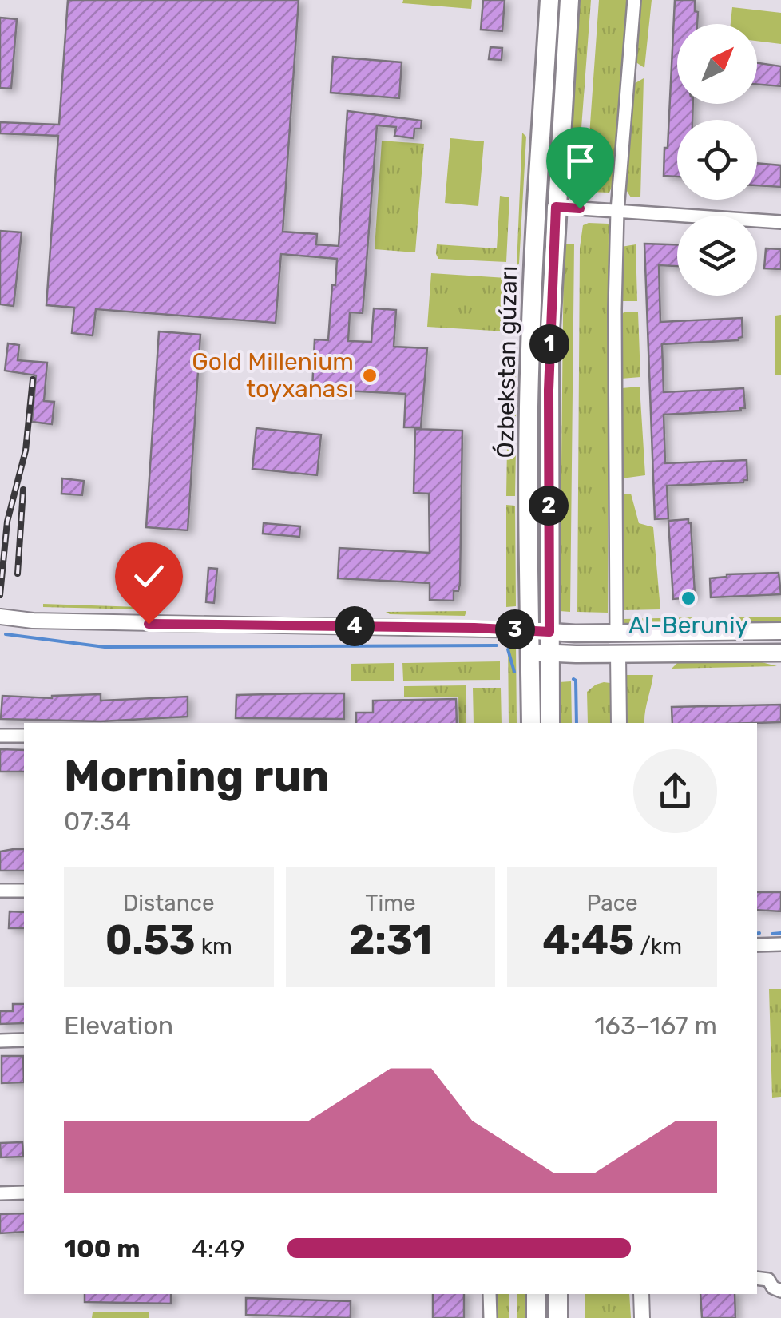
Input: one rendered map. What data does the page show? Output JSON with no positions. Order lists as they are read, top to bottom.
{
  "streets": {
    "main road": ["Ózbekstan gúzarı"]
  },
  "places": ["Gold Millenium toyxanası", "Al-Beruniy"],
  "north": "top right",
  "page": {
    "pins": [
      "1",
      "2",
      "4",
      "3"
    ],
    "heading": ["Morning run", "07:34"],
    "stats": [
      ["Distance", "0.53 km"],
      ["Time", "2:31"],
      ["Pace", "4:45 /km"]
    ],
    "chart": ["Elevation", "163–167 m"],
    "list": [
      {
        "name": "100 m",
        "note": "4:49"
      }
    ]
  }
}
